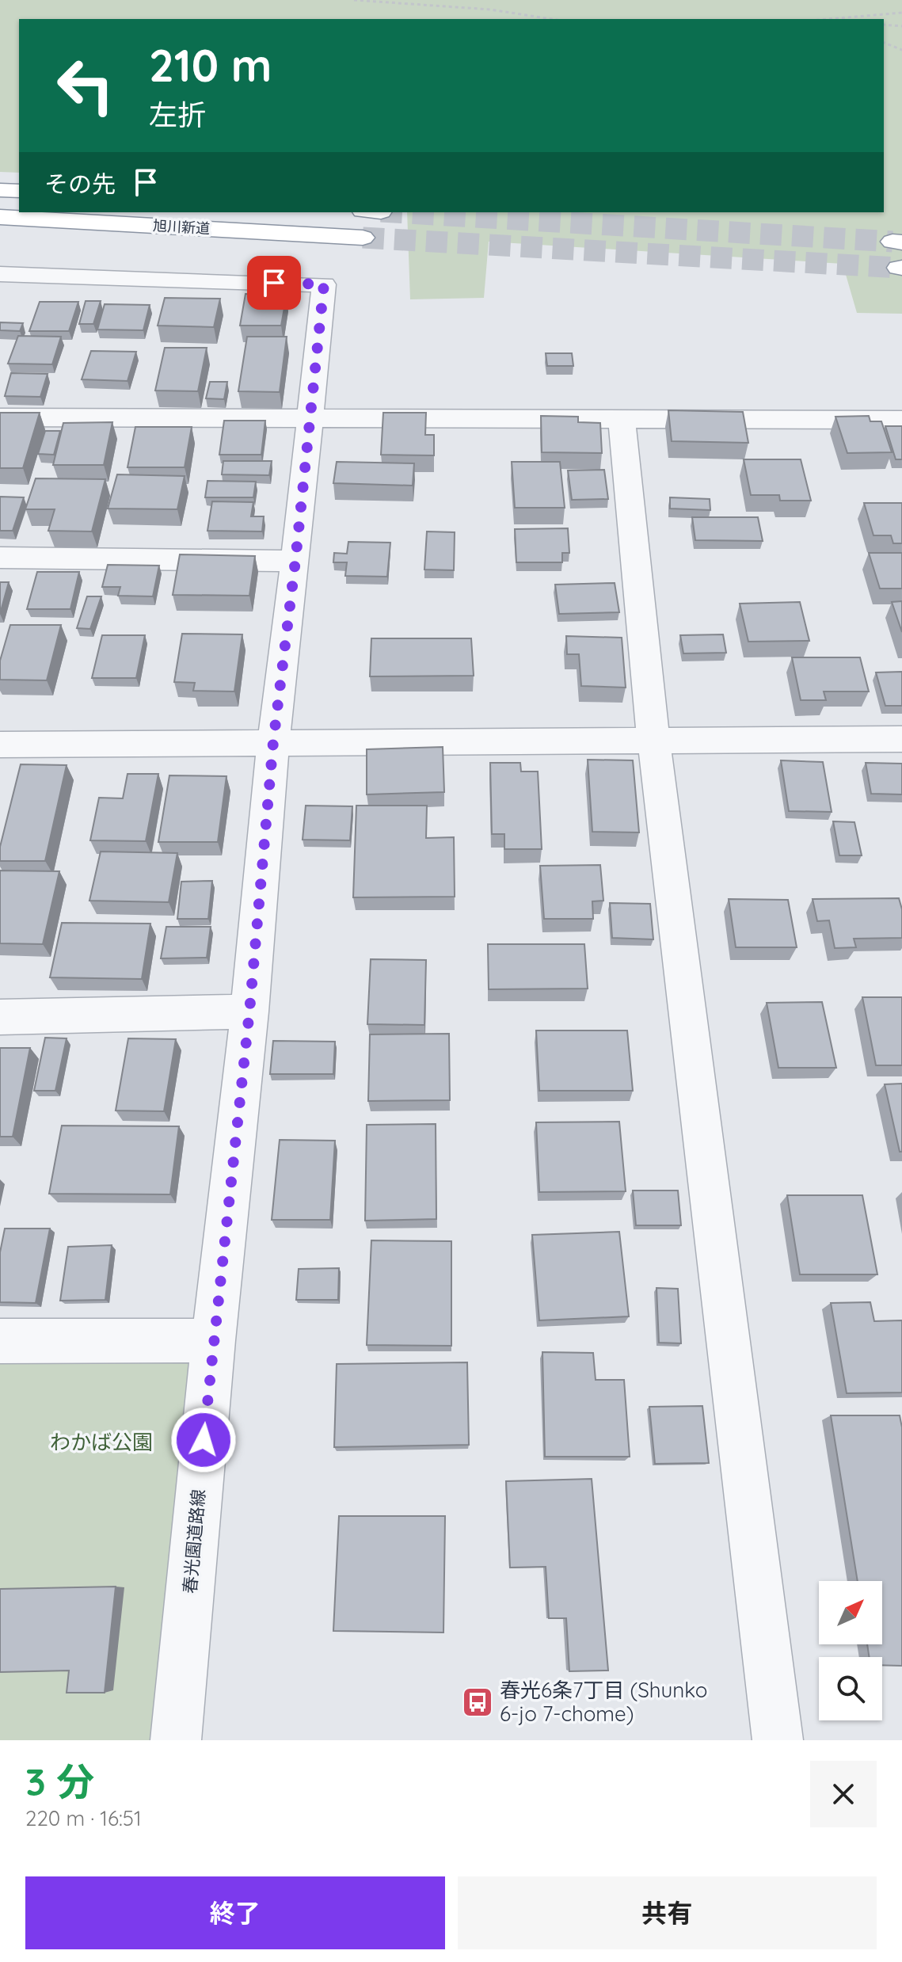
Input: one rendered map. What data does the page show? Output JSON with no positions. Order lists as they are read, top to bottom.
{
  "streets": {
    "highway": ["旭川新道"],
    "street": ["春光園道路線"]
  },
  "parks": ["わかば公園"],
  "places": {
    "bus stop": ["春光6条7丁目 (Shunko 6-jo 7-chome)"]
  },
  "north": "top right",
  "page": {
    "turn": ["210 m", "左折"],
    "then": "その先",
    "heading": ["3 分", "220 m · 16:51"],
    "buttons": ["終了", "共有"]
  }
}
